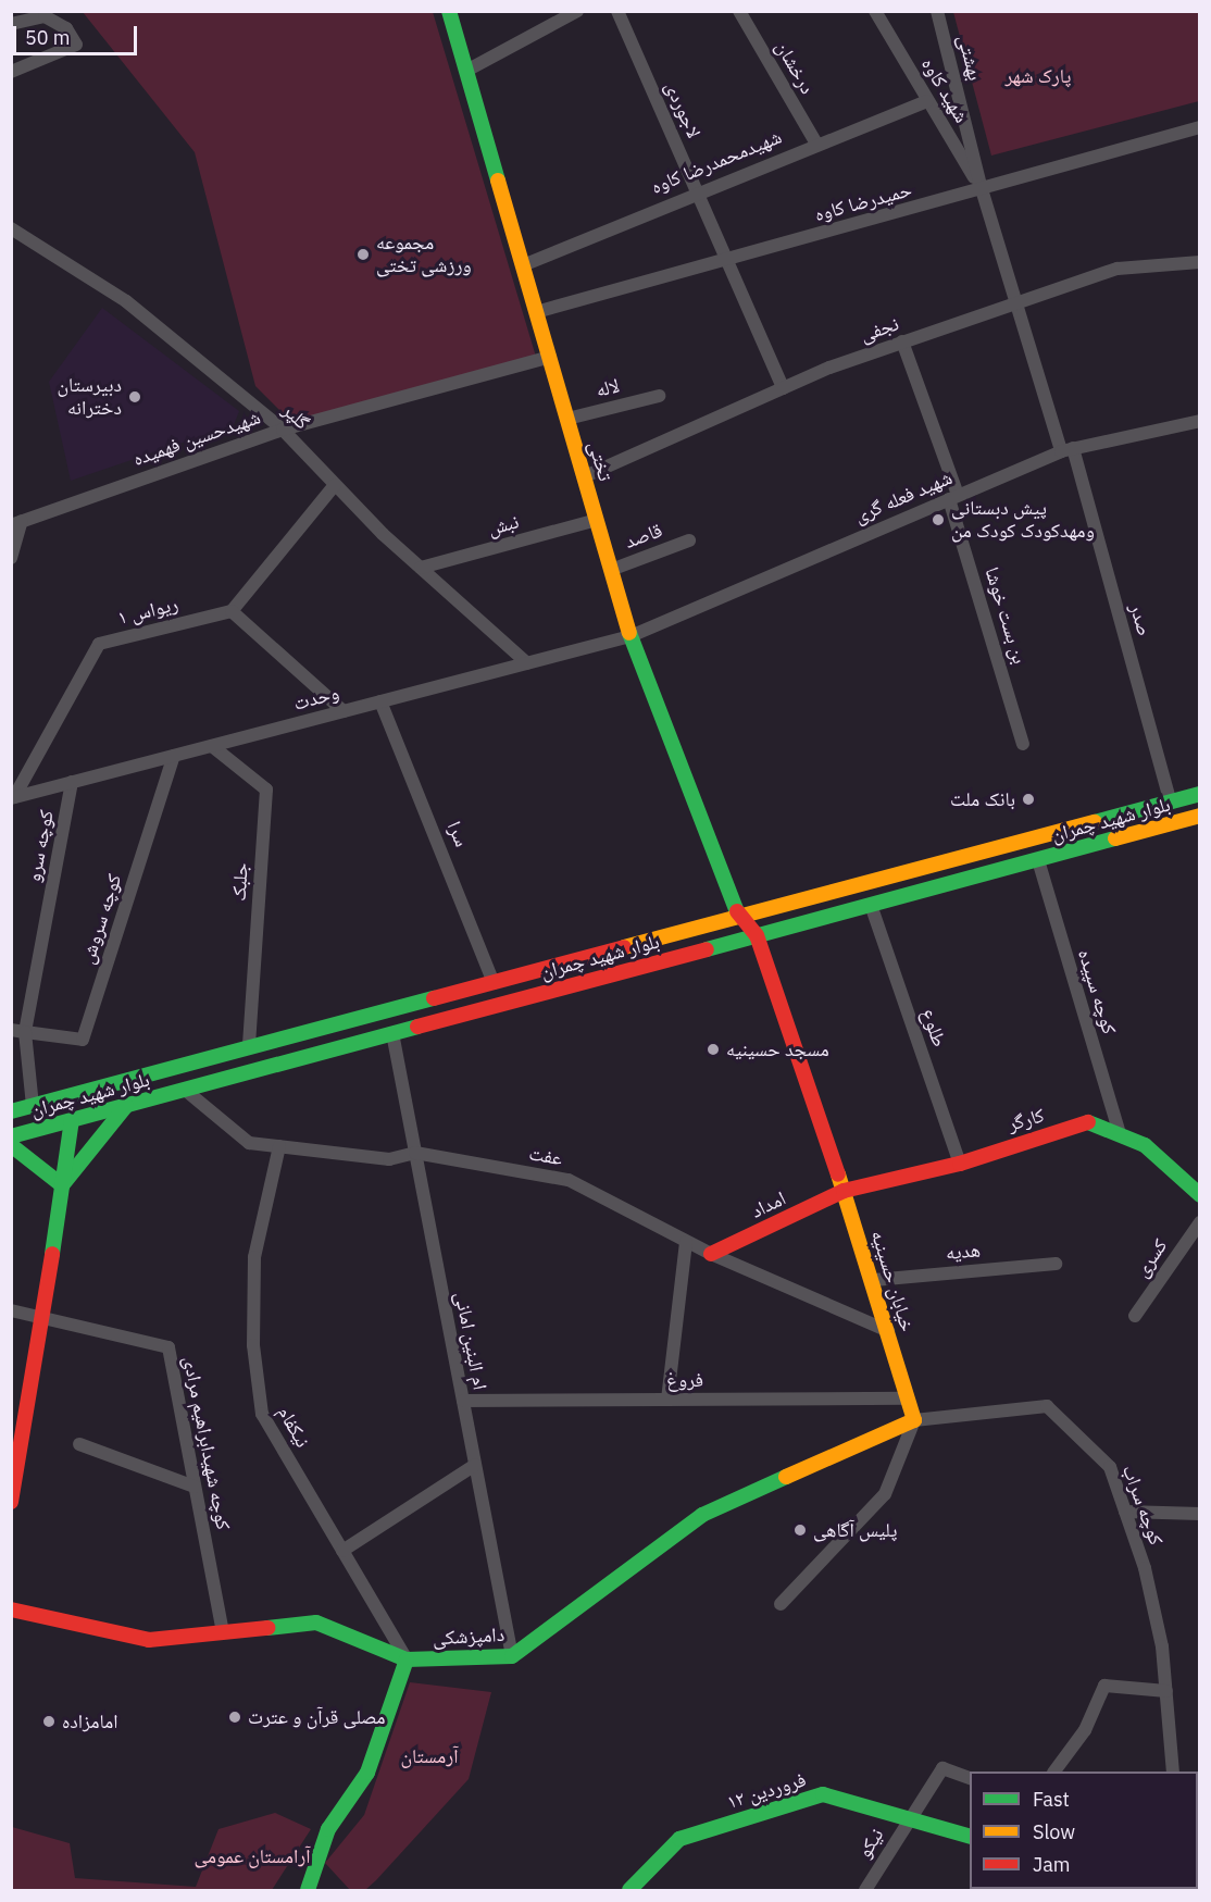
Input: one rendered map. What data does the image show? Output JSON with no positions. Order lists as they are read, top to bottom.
{
  "streets": {
    "main road": [
      "تختی",
      "بلوار شهید چمران",
      "کارگر",
      "امداد",
      "خیابان حسینیه",
      "دامپزشکی",
      "۱۲ فروردین"
    ],
    "street": [
      "بهشتی",
      "درخشان",
      "شهید کاوه",
      "لاجوردی",
      "شهیدمحمدرضا کاوه",
      "حمیدرضا کاوه",
      "نجفی",
      "لاله",
      "گلپر",
      "شهیدحسین فهمیده",
      "شهید فعله گری",
      "نبش",
      "قاصد",
      "ریواس ۱",
      "بن بست خوشا",
      "صدر",
      "وحدت",
      "سرا",
      "کوچه سرو",
      "جلبک",
      "کوچه سروش",
      "کوچه سپیده",
      "طلوع",
      "عفت",
      "هدیه",
      "کسری",
      "ام البنین امانی",
      "فروغ",
      "نیکفام",
      "کوچه شهیدابراهیم مرادی",
      "کوچه سراب",
      "نیکو"
    ]
  },
  "crossings": [
    ["بهشتی", "شهید کاوه"],
    ["بهشتی", "حمیدرضا کاوه"],
    ["بهشتی", "صدر"],
    ["درخشان", "شهیدمحمدرضا کاوه"],
    ["شهید کاوه", "شهیدمحمدرضا کاوه"],
    ["شهید کاوه", "حمیدرضا کاوه"],
    ["شهید کاوه", "صدر"],
    ["لاجوردی", "شهیدمحمدرضا کاوه"],
    ["لاجوردی", "حمیدرضا کاوه"],
    ["لاجوردی", "نجفی"],
    ["شهیدمحمدرضا کاوه", "تختی"],
    ["حمیدرضا کاوه", "تختی"],
    ["حمیدرضا کاوه", "صدر"],
    ["نجفی", "تختی"],
    ["نجفی", "بن بست خوشا"],
    ["نجفی", "صدر"],
    ["لاله", "تختی"],
    ["گلپر", "شهیدحسین فهمیده"],
    ["گلپر", "نبش"],
    ["گلپر", "وحدت"],
    ["شهیدحسین فهمیده", "تختی"],
    ["تختی", "شهید فعله گری"],
    ["تختی", "نبش"],
    ["تختی", "قاصد"],
    ["تختی", "وحدت"],
    ["تختی", "بلوار شهید چمران"],
    ["شهید فعله گری", "بن بست خوشا"],
    ["شهید فعله گری", "صدر"],
    ["شهید فعله گری", "وحدت"],
    ["ریواس ۱", "وحدت"],
    ["صدر", "بلوار شهید چمران"],
    ["وحدت", "سرا"],
    ["وحدت", "کوچه سرو"],
    ["وحدت", "جلبک"],
    ["وحدت", "کوچه سروش"],
    ["بلوار شهید چمران", "سرا"],
    ["بلوار شهید چمران", "کوچه سرو"],
    ["بلوار شهید چمران", "جلبک"],
    ["بلوار شهید چمران", "کوچه سپیده"],
    ["بلوار شهید چمران", "طلوع"],
    ["بلوار شهید چمران", "عفت"],
    ["بلوار شهید چمران", "خیابان حسینیه"],
    ["بلوار شهید چمران", "ام البنین امانی"],
    ["کوچه سرو", "کوچه سروش"],
    ["کوچه سپیده", "کارگر"],
    ["طلوع", "کارگر"],
    ["کارگر", "امداد"],
    ["کارگر", "خیابان حسینیه"],
    ["عفت", "امداد"],
    ["عفت", "خیابان حسینیه"],
    ["عفت", "ام البنین امانی"],
    ["عفت", "نیکفام"],
    ["امداد", "خیابان حسینیه"],
    ["هدیه", "خیابان حسینیه"],
    ["خیابان حسینیه", "فروغ"],
    ["خیابان حسینیه", "کوچه سراب"],
    ["خیابان حسینیه", "دامپزشکی"],
    ["ام البنین امانی", "فروغ"],
    ["ام البنین امانی", "دامپزشکی"],
    ["نیکفام", "دامپزشکی"],
    ["کوچه شهیدابراهیم مرادی", "دامپزشکی"],
    ["کوچه سراب", "دامپزشکی"],
    ["۱۲ فروردین", "نیکو"]
  ],
  "parks": ["پارک شهر", "آرمستان", "آرامستان عمومی"],
  "places": [
    "مجموعه ورزشی تختی",
    "دبیرستان دخترانه",
    "پیش دبستانی ومهدکودک کودک من",
    "بانک ملت",
    "مسجد حسینیه",
    "پلیس آگاهی",
    "مصلی قرآن و عترت",
    "امامزاده"
  ],
  "legend": ["Fast", "Slow", "Jam"],
  "scale_bar": "50 m"
}
